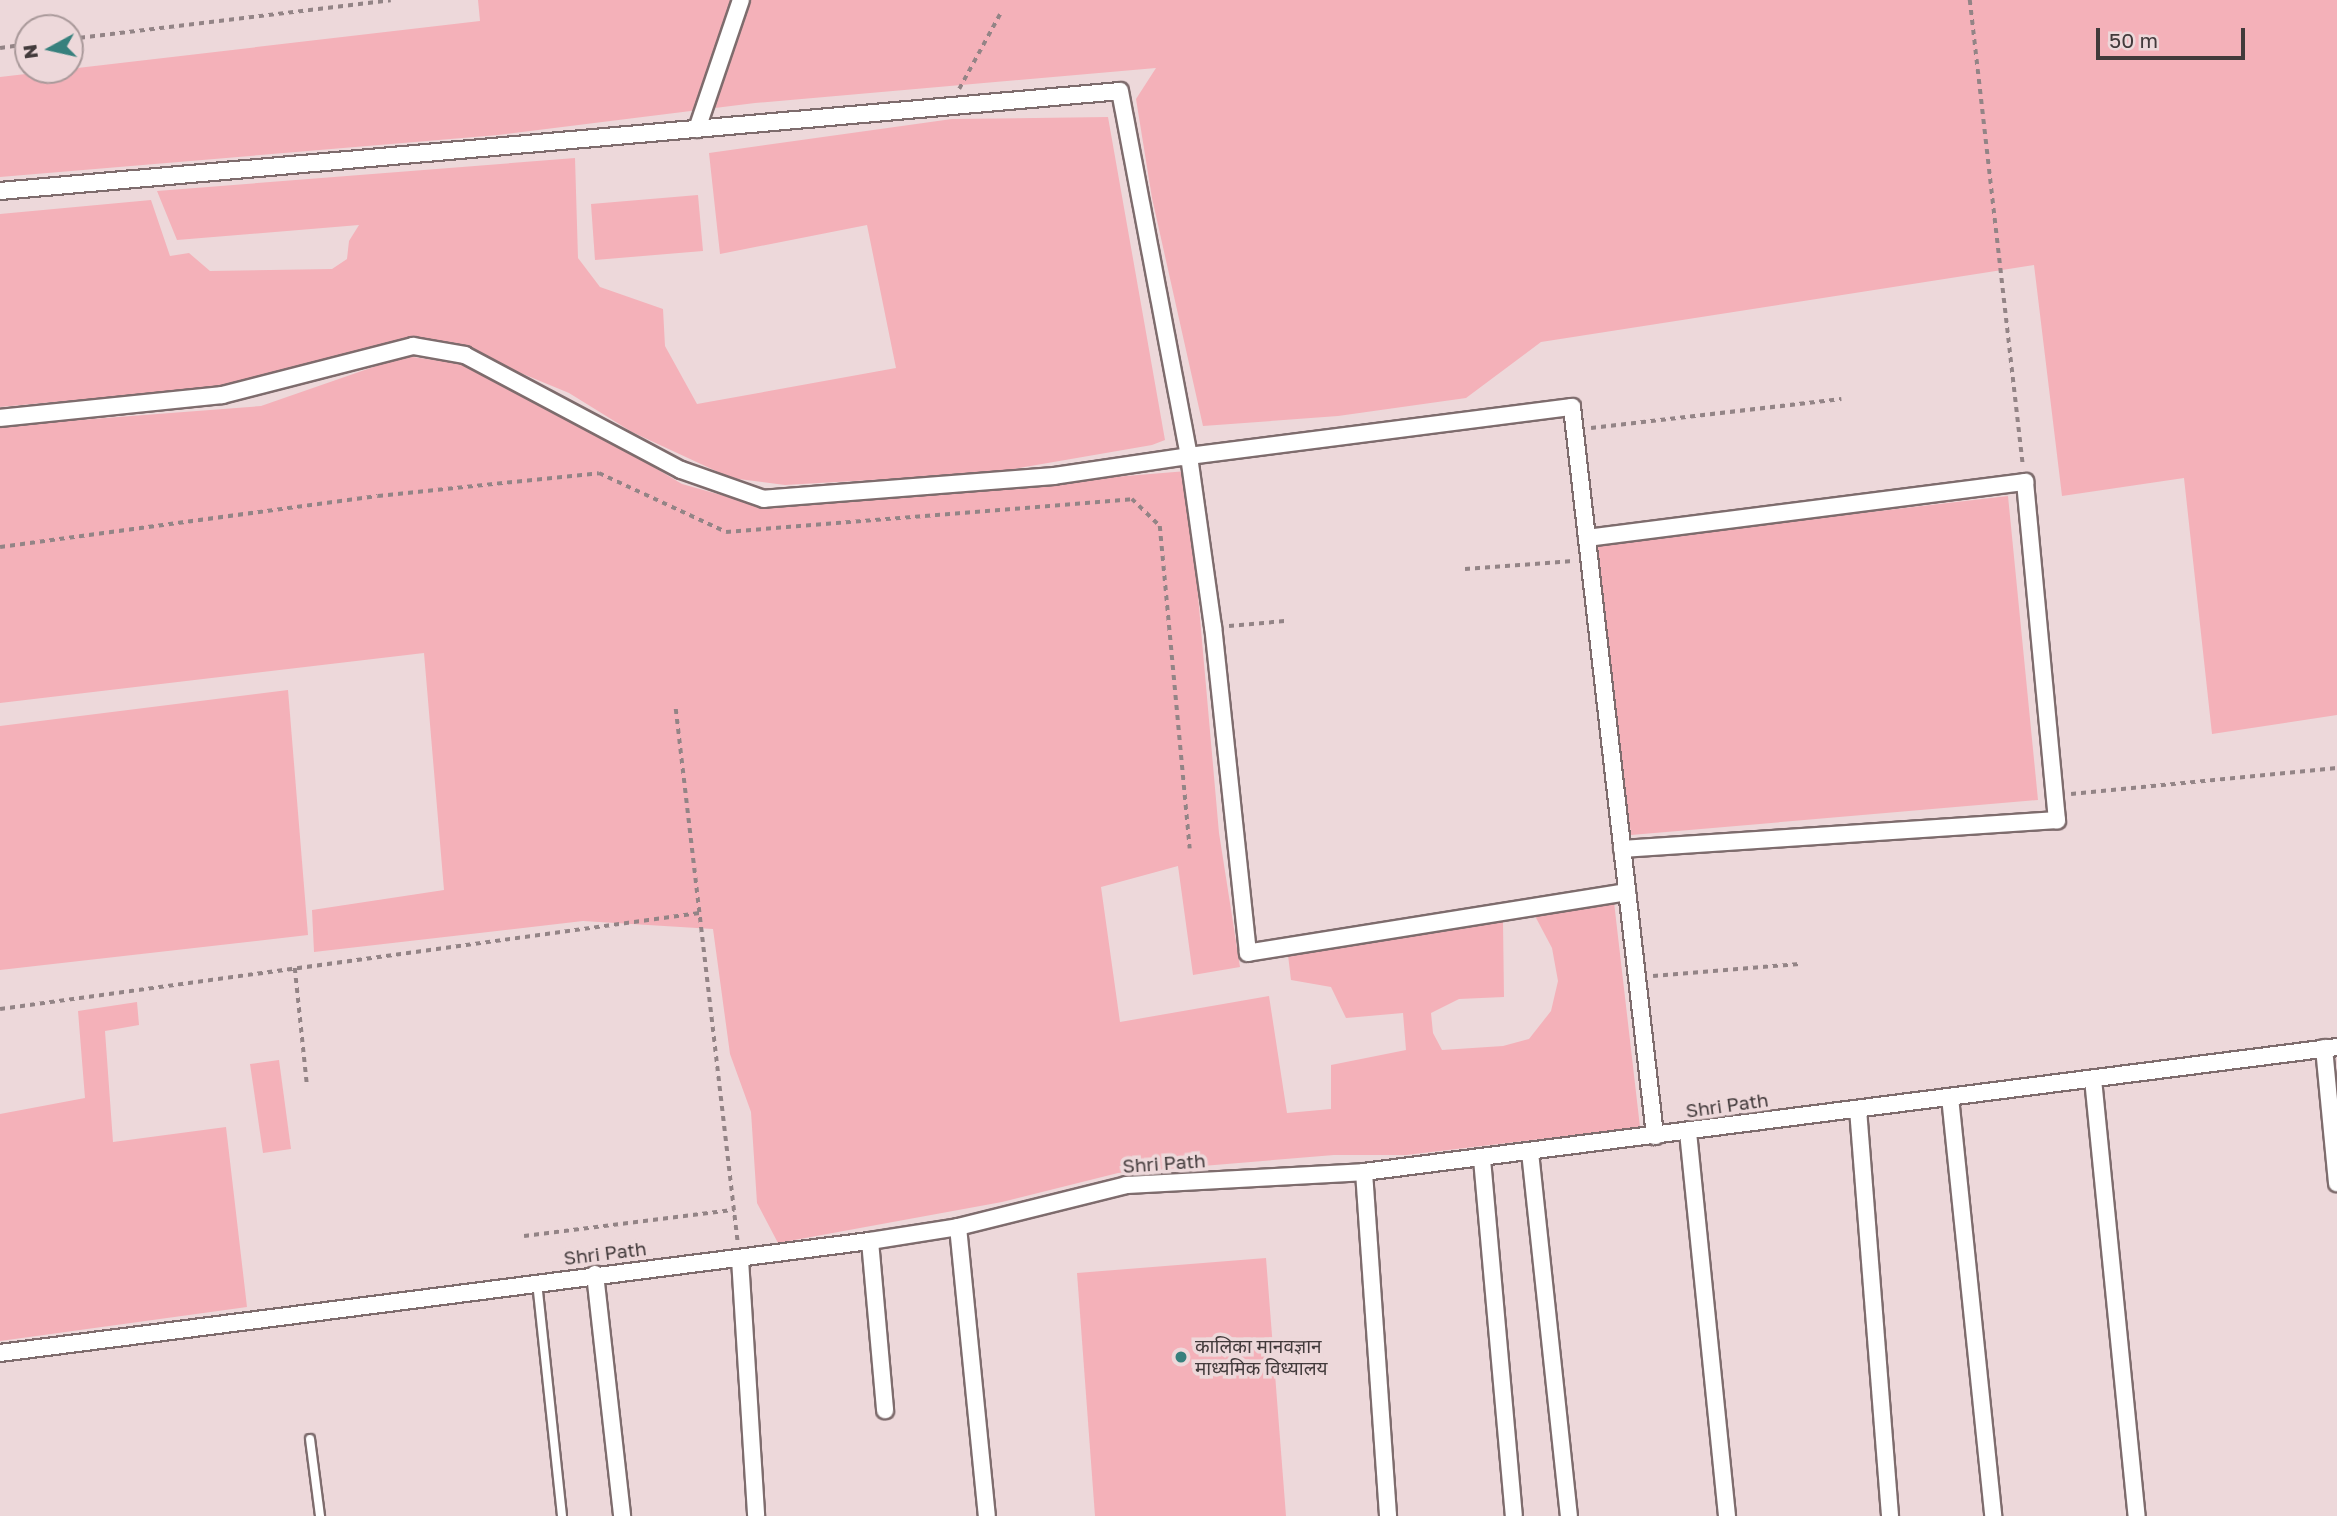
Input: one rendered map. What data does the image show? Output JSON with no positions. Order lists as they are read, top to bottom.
{
  "streets": {
    "street": ["Shri Path"]
  },
  "places": ["कालिका मानवज्ञान माध्यमिक विध्यालय"],
  "scale_bar": "50 m",
  "north": "left"
}
